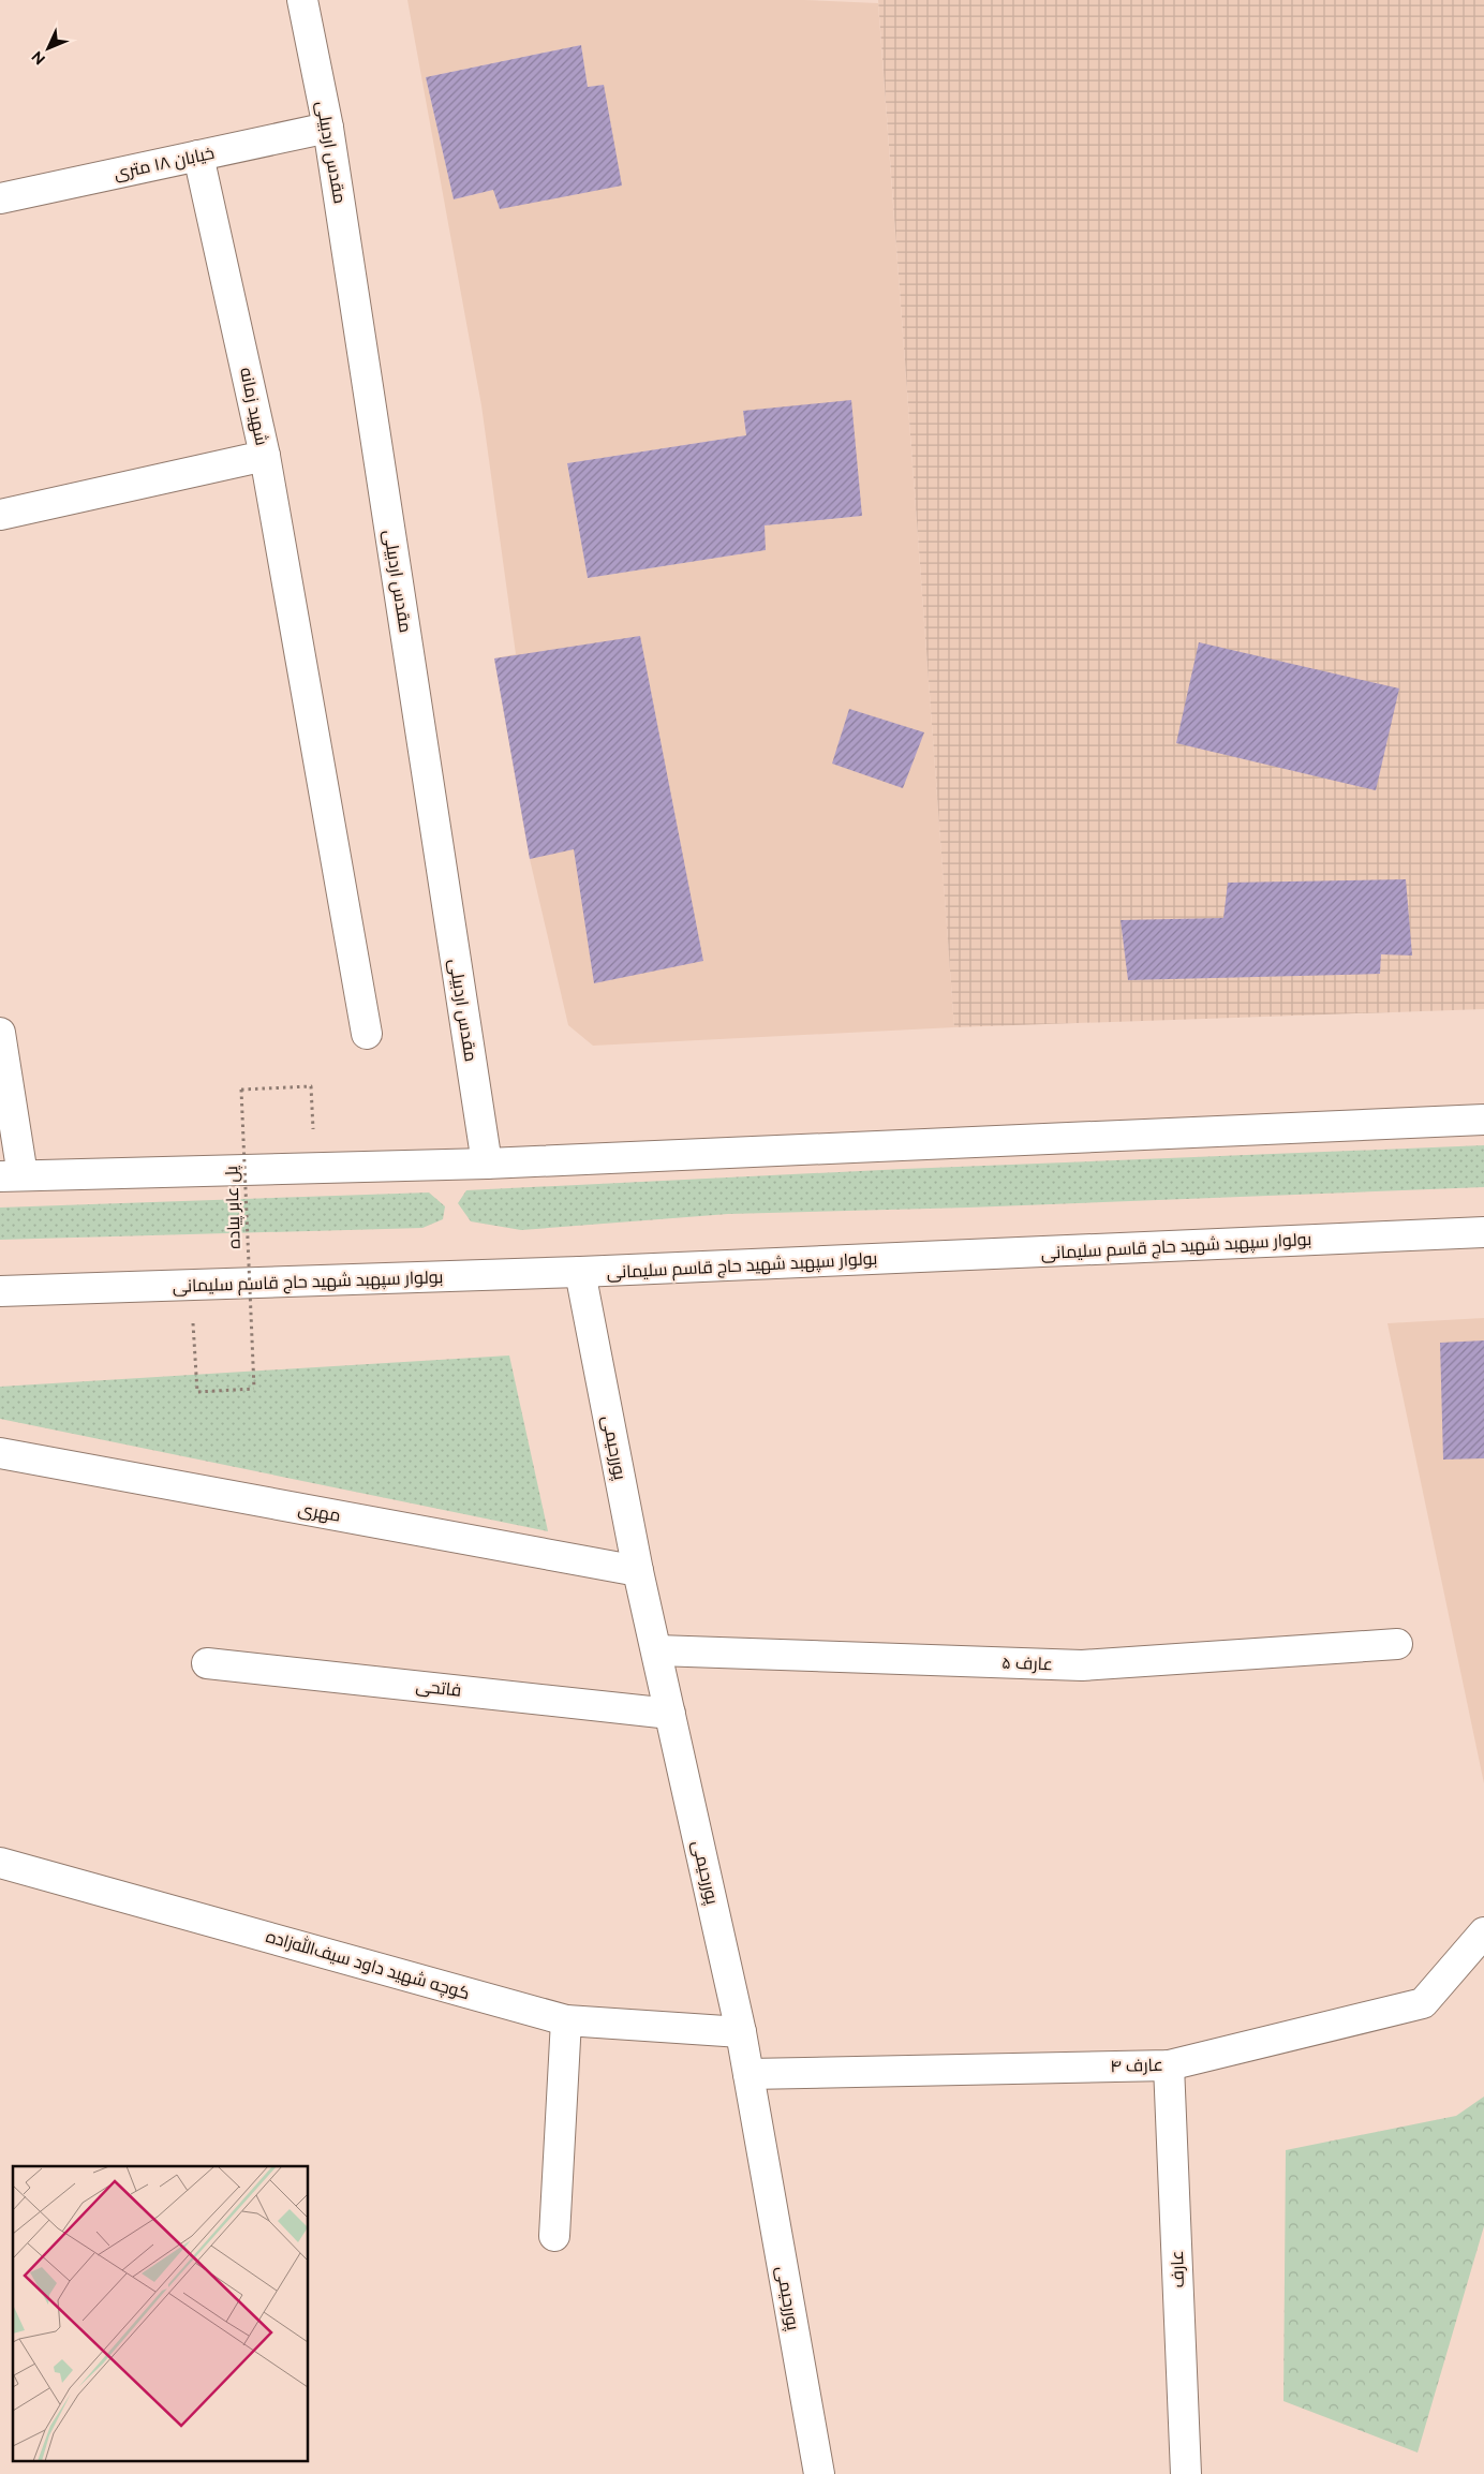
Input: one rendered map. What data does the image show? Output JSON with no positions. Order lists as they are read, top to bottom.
{
  "streets": {
    "street": [
      "مقدس اردبیلی",
      "خیابان ۱۸ متری",
      "شهید زمانه",
      "بولوار سپهبد شهید حاج قاسم سلیمانی",
      "پوررحیمی",
      "مهری",
      "عارف ۵",
      "فاتحی",
      "کوچه شهید داود سیف‌الله‌زاده",
      "عارف ۴",
      "عارف"
    ],
    "path": ["پل عابر پیاده"]
  },
  "crossings": [
    ["مقدس اردبیلی", "خیابان ۱۸ متری"],
    ["خیابان ۱۸ متری", "شهید زمانه"],
    ["پل عابر پیاده", "بولوار سپهبد شهید حاج قاسم سلیمانی"],
    ["بولوار سپهبد شهید حاج قاسم سلیمانی", "پوررحیمی"],
    ["پوررحیمی", "مهری"],
    ["پوررحیمی", "عارف ۵"],
    ["پوررحیمی", "فاتحی"],
    ["پوررحیمی", "کوچه شهید داود سیف‌الله‌زاده"],
    ["پوررحیمی", "عارف ۴"],
    ["عارف ۴", "عارف"]
  ],
  "north": "bottom left"
}
